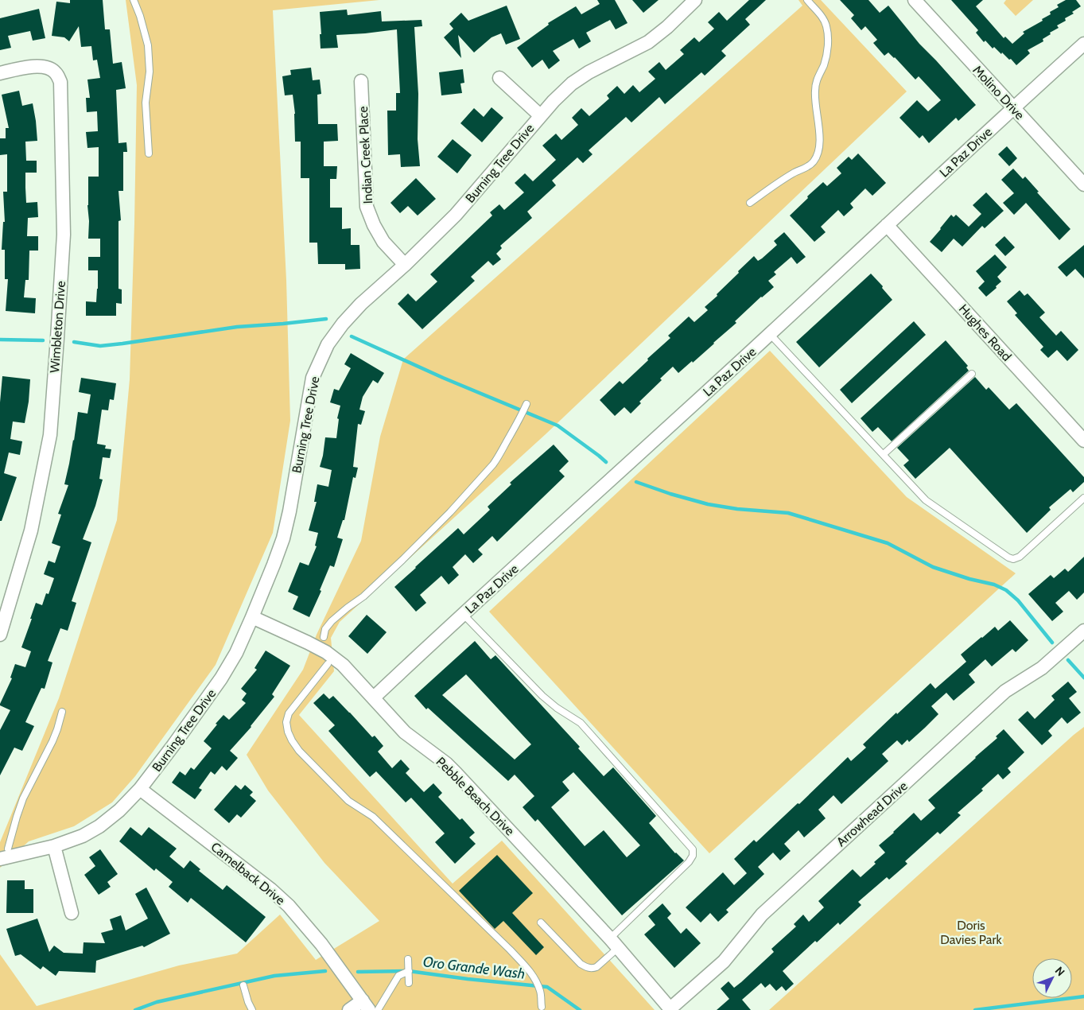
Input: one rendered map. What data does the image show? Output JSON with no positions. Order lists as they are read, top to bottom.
{
  "streets": {
    "street": [
      "Molino Drive",
      "La Paz Drive",
      "Indian Creek Place",
      "Burning Tree Drive",
      "Wimbleton Drive",
      "Hughes Road",
      "Pebble Beach Drive",
      "Arrowhead Drive",
      "Camelback Drive"
    ]
  },
  "crossings": [
    ["Molino Drive", "La Paz Drive"],
    ["La Paz Drive", "Hughes Road"],
    ["La Paz Drive", "Pebble Beach Drive"],
    ["Indian Creek Place", "Burning Tree Drive"],
    ["Burning Tree Drive", "Pebble Beach Drive"],
    ["Burning Tree Drive", "Camelback Drive"],
    ["Pebble Beach Drive", "Arrowhead Drive"]
  ],
  "water": ["Oro Grande Wash"],
  "parks": ["Doris Davies Park"],
  "north": "top right"
}
